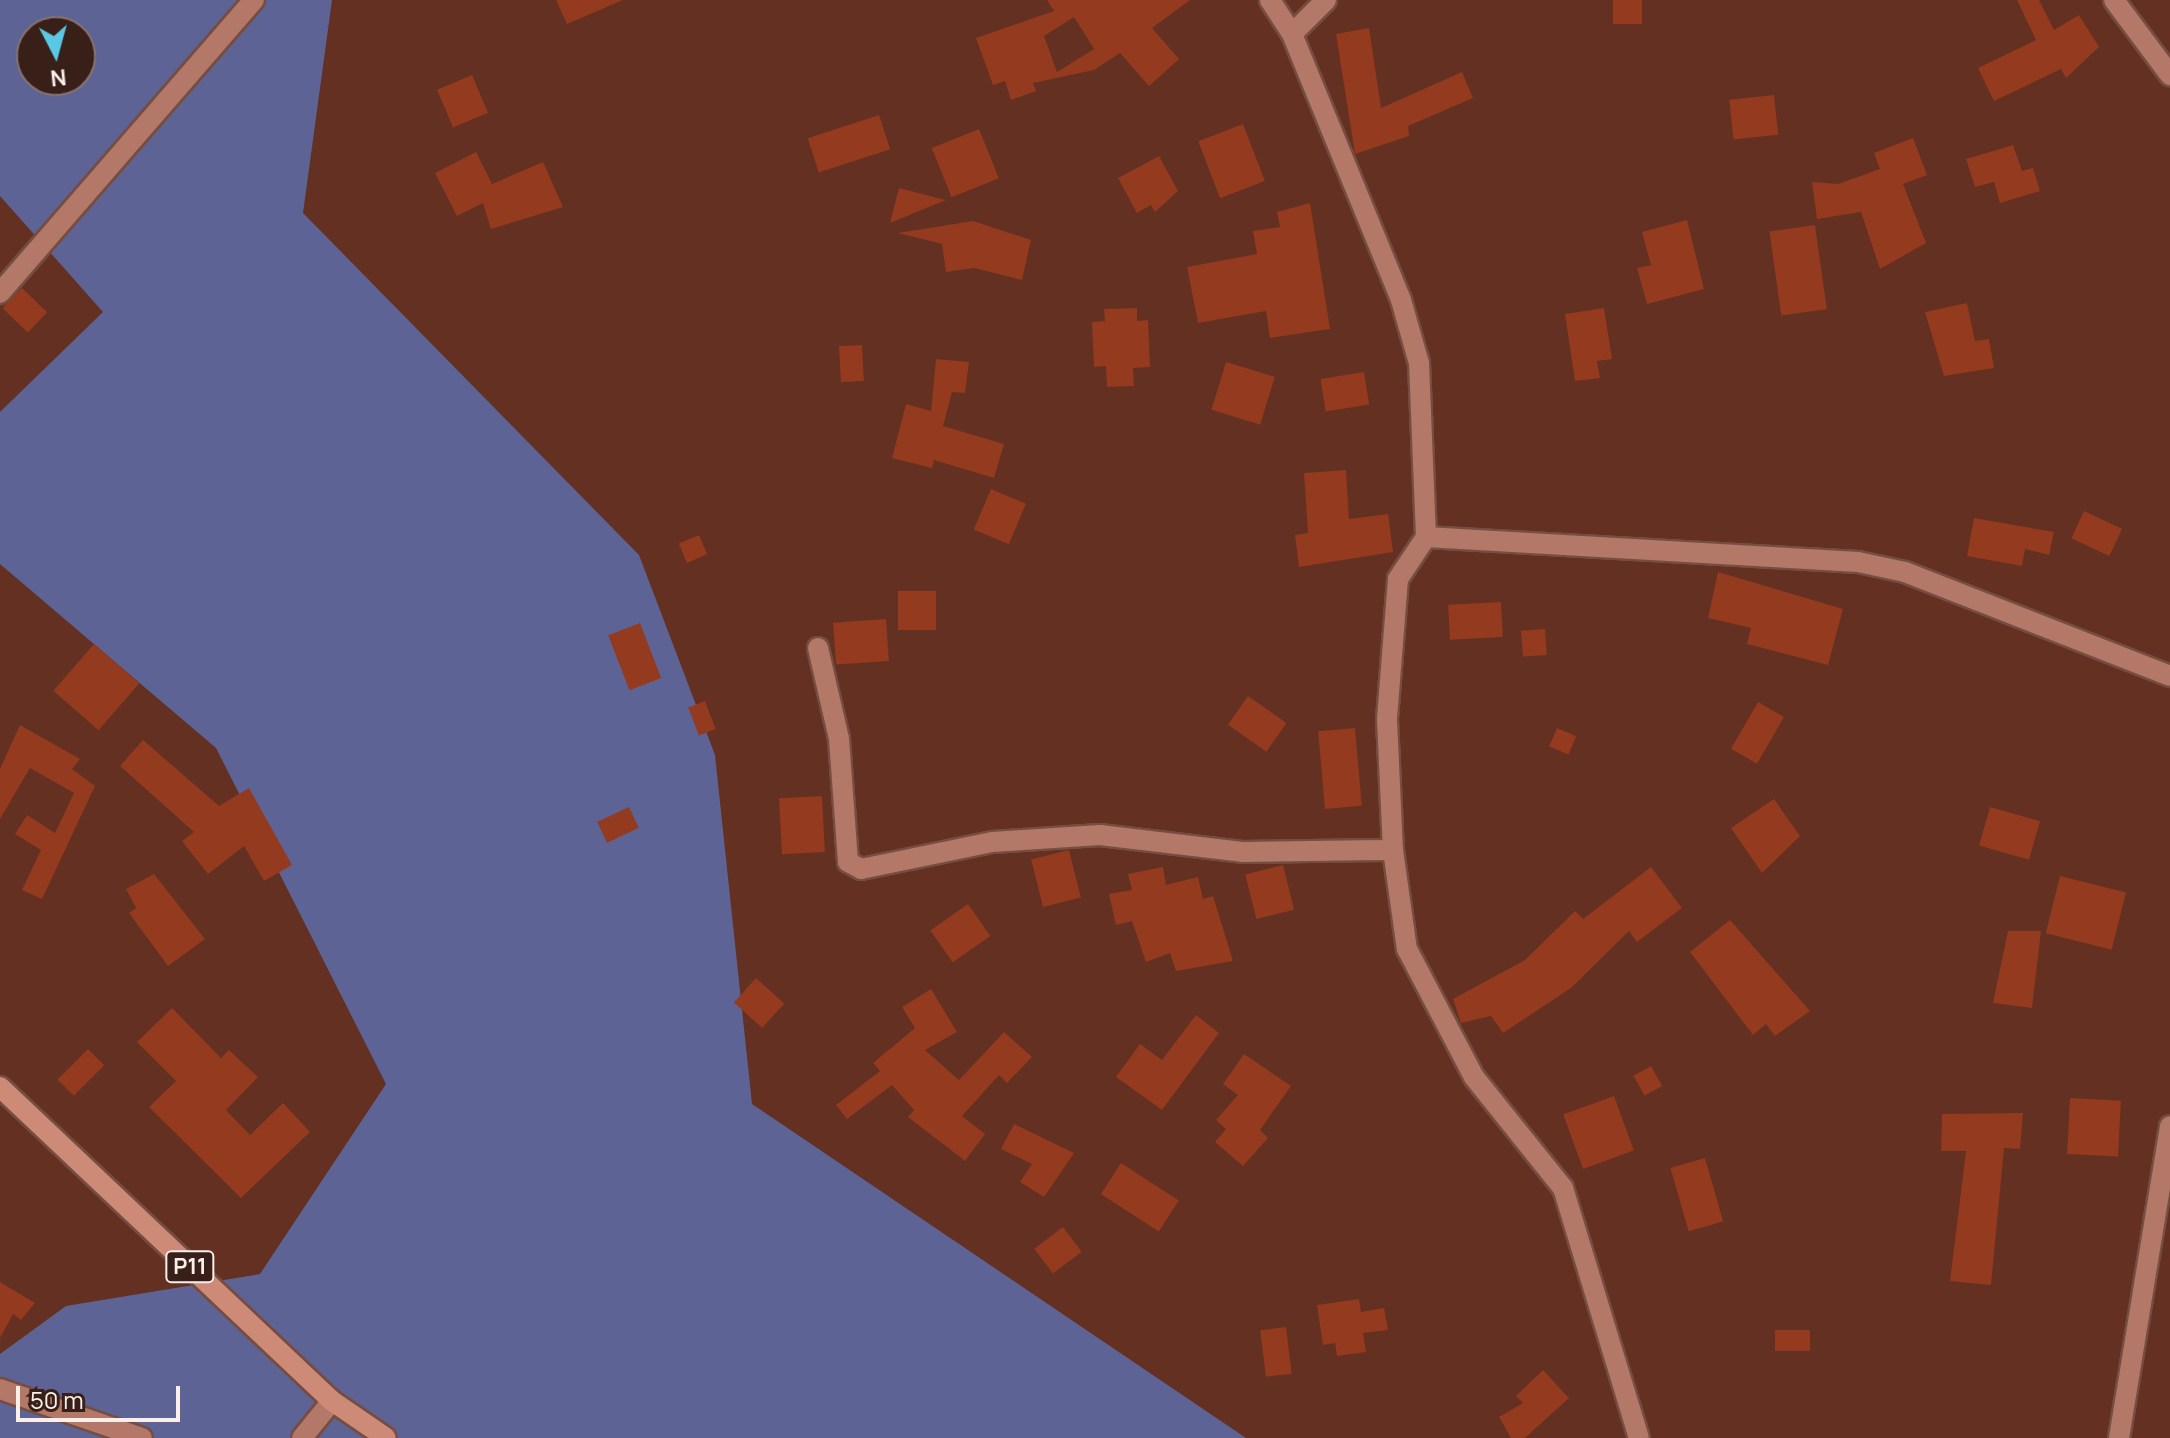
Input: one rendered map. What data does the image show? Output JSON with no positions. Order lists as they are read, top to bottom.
{
  "streets": {
    "main road": ["P11"]
  },
  "scale_bar": "50 m",
  "north": "bottom"
}
